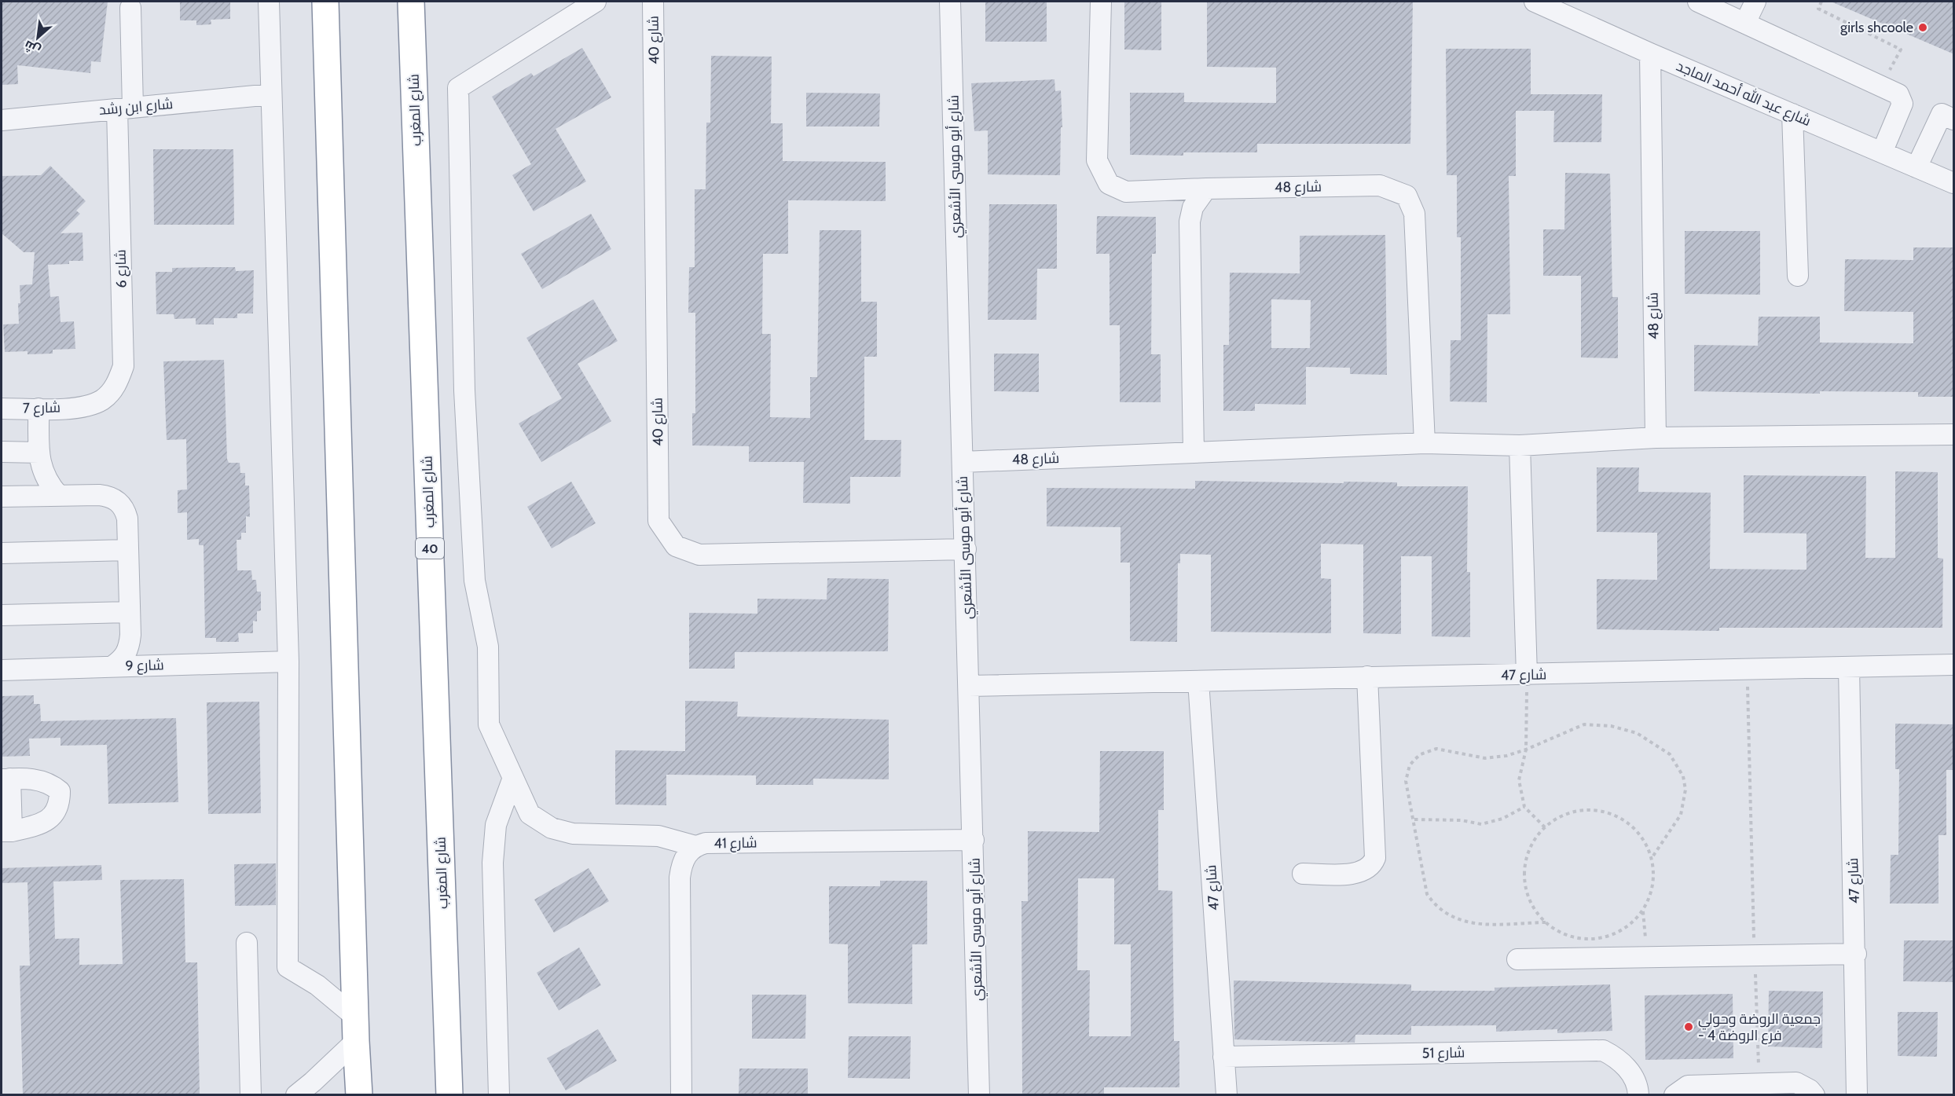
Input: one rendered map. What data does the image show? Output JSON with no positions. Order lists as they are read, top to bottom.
{
  "streets": {
    "highway": ["شارع المغرب", "40"],
    "street": [
      "شارع 40",
      "شارع عبد الله أحمد الماجد",
      "شارع ابن رشد",
      "شارع أبو موسى الأشعري",
      "شارع 48",
      "شارع 6",
      "شارع 7",
      "شارع 9",
      "شارع 47",
      "شارع 41",
      "شارع 51"
    ]
  },
  "crossings": [
    ["شارع 40", "شارع أبو موسى الأشعري"],
    ["شارع عبد الله أحمد الماجد", "شارع 48"],
    ["شارع ابن رشد", "شارع 6"],
    ["شارع أبو موسى الأشعري", "شارع 48"],
    ["شارع أبو موسى الأشعري", "شارع 47"],
    ["شارع أبو موسى الأشعري", "شارع 41"],
    ["شارع 6", "شارع 7"],
    ["شارع 47", "شارع 51"]
  ],
  "places": ["girls shcoole", "جمعية الروضة وحولي - فرع الروضة 4"],
  "north": "bottom left"
}
